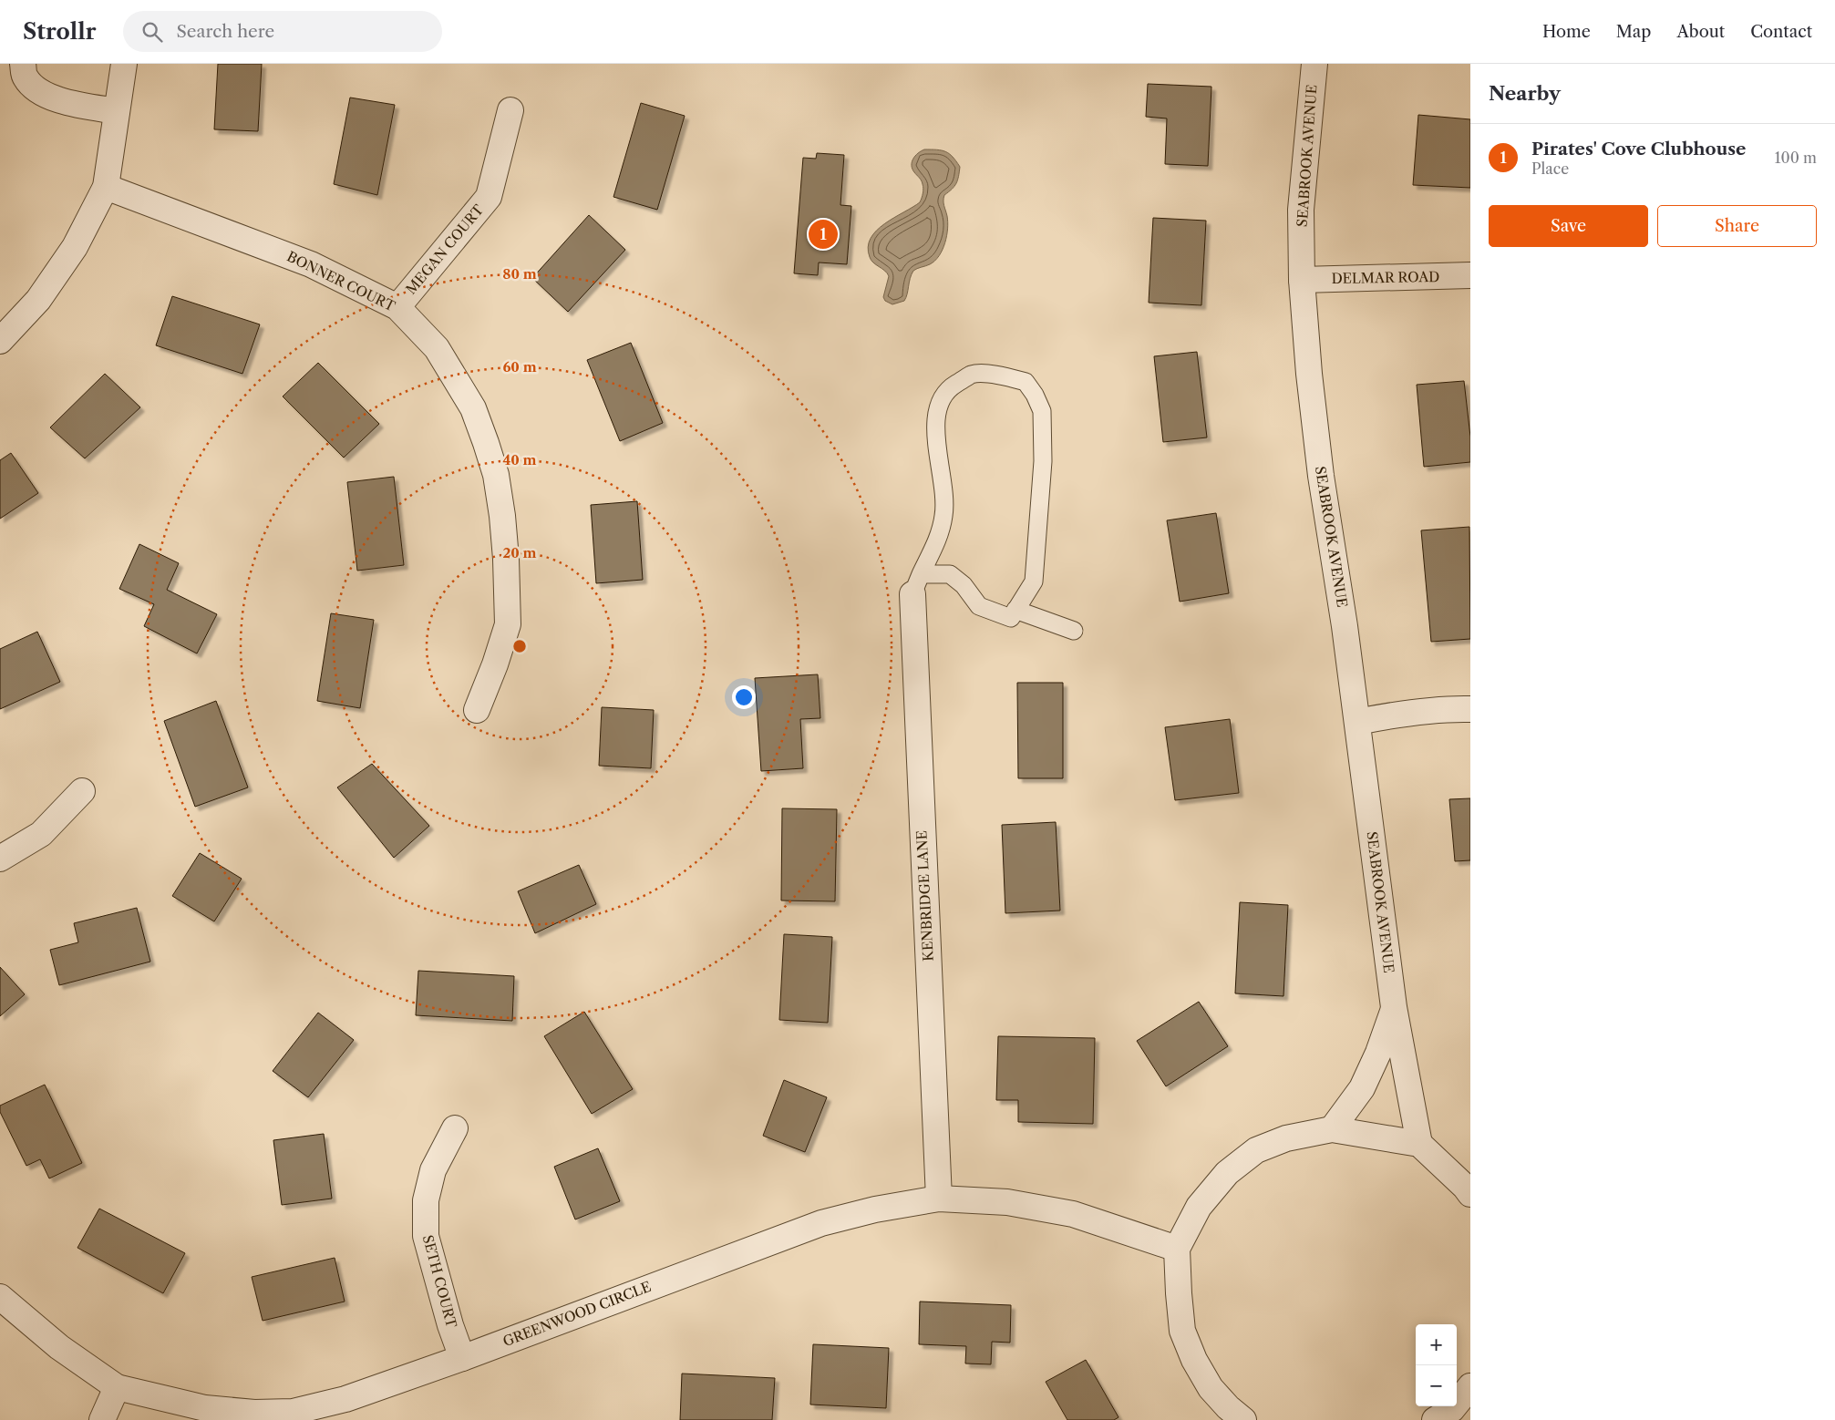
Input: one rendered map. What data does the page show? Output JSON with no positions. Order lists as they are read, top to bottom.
{
  "streets": {
    "street": [
      "SEABROOK AVENUE",
      "MEGAN COURT",
      "DELMAR ROAD",
      "BONNER COURT",
      "KENBRIDGE LANE",
      "SETH COURT",
      "GREENWOOD CIRCLE"
    ]
  },
  "crossings": [
    ["SEABROOK AVENUE", "DELMAR ROAD"],
    ["MEGAN COURT", "BONNER COURT"],
    ["KENBRIDGE LANE", "GREENWOOD CIRCLE"],
    ["SETH COURT", "GREENWOOD CIRCLE"]
  ],
  "page": {
    "header": "Strollr",
    "search": "Search here",
    "nav": [
      "Home",
      "Map",
      "About",
      "Contact"
    ],
    "heading": "Nearby",
    "list": [
      {
        "mark": "1",
        "name": "Pirates' Cove Clubhouse",
        "note": "Place",
        "value": "100 m"
      }
    ],
    "buttons": ["Save", "Share"],
    "pins": "1",
    "map_buttons": ["+", "−"]
  },
  "rings": [
    "80 m",
    "60 m",
    "40 m",
    "20 m"
  ]
}
